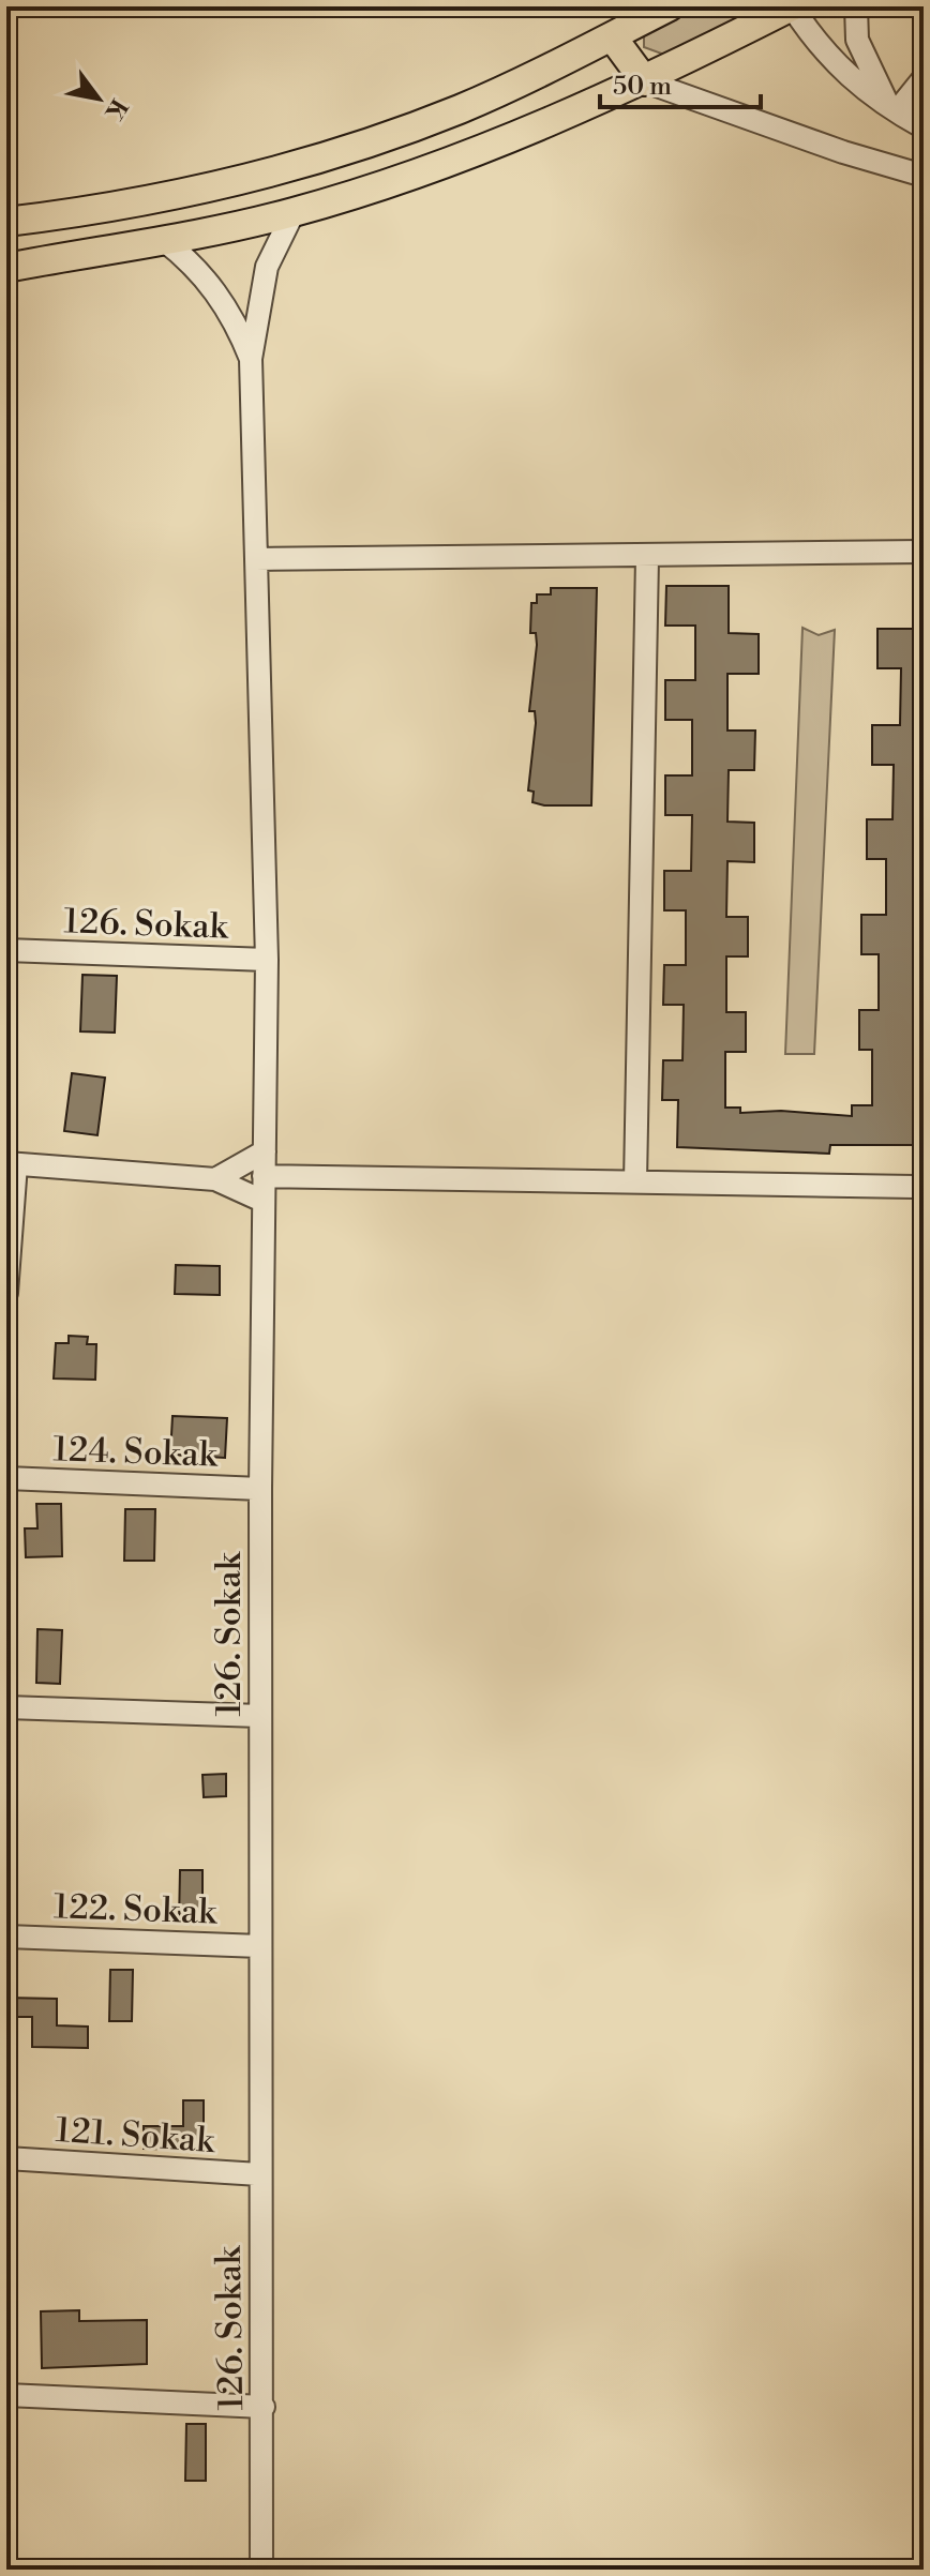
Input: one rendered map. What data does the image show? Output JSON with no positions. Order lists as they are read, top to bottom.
{
  "streets": {
    "street": [
      "126. Sokak",
      "124. Sokak",
      "122. Sokak",
      "121. Sokak"
    ]
  },
  "crossings": [
    ["126. Sokak", "124. Sokak"],
    ["126. Sokak", "122. Sokak"],
    ["126. Sokak", "121. Sokak"]
  ],
  "scale_bar": "50 m",
  "north": "bottom right"
}
